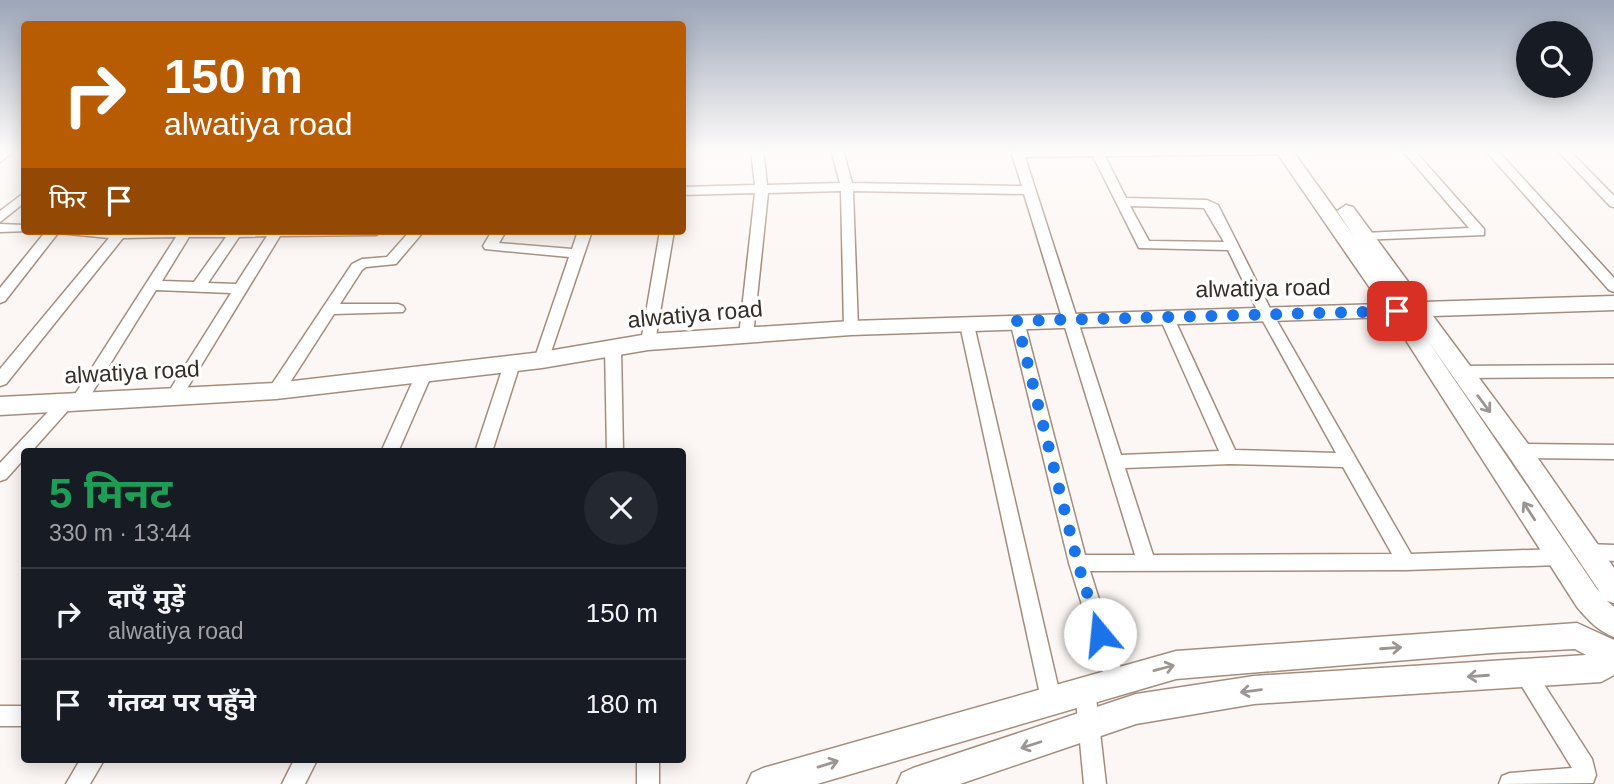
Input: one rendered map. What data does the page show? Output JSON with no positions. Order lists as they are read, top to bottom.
{
  "streets": {
    "street": ["alwatiya road"]
  },
  "page": {
    "turn": ["150 m", "alwatiya road"],
    "then": "फिर",
    "heading": ["5 मिनट", "330 m · 13:44"],
    "list": [
      {
        "name": "दाएँ मुड़ें",
        "note": "alwatiya road",
        "value": "150 m"
      },
      {
        "name": "गंतव्य पर पहुँचे",
        "value": "180 m"
      }
    ]
  }
}
